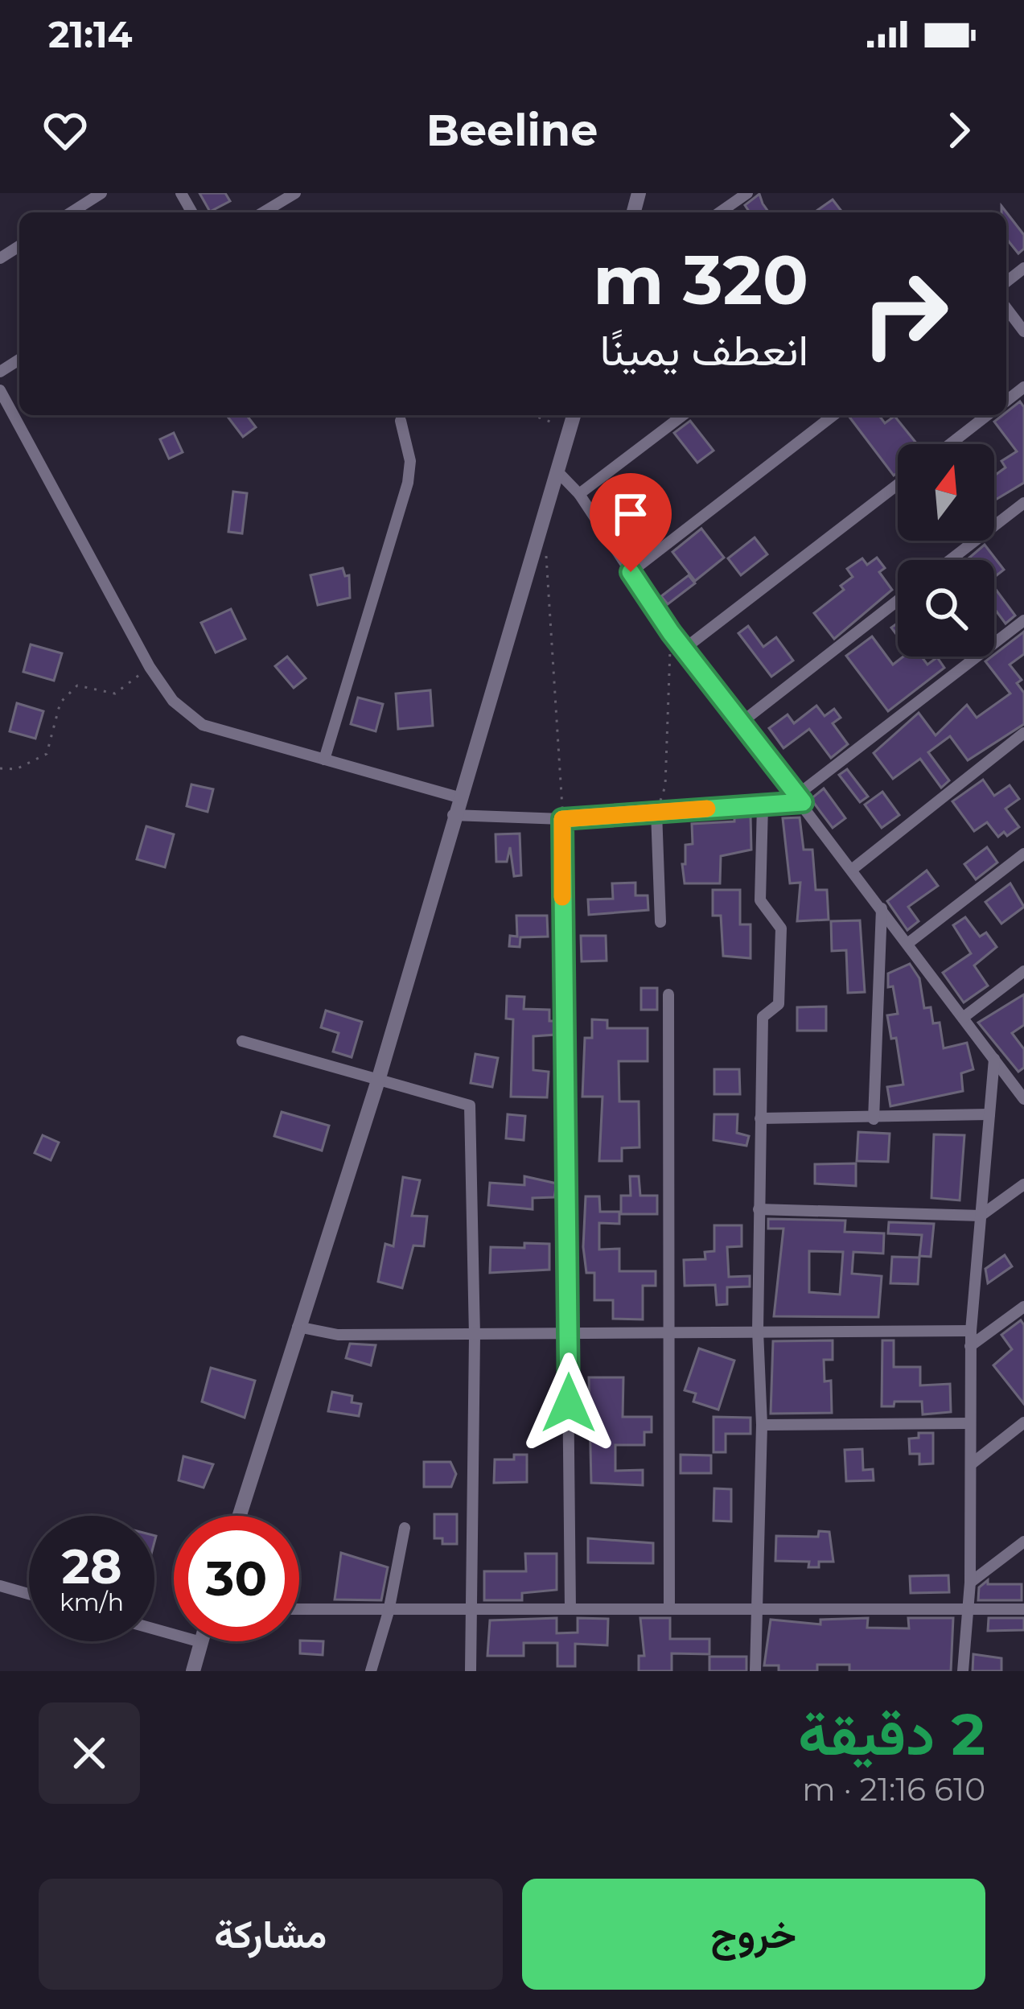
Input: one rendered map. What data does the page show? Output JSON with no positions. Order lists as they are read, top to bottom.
{
  "north": "top",
  "page": {
    "status": "21:14",
    "header": "Beeline",
    "turn": ["320 m", "انعطف يمينًا"],
    "speed": "28 km/h",
    "limit": "30",
    "heading": ["2 دقيقة", "610 m · 21:16"],
    "buttons": ["خروج", "مشاركة"]
  }
}
